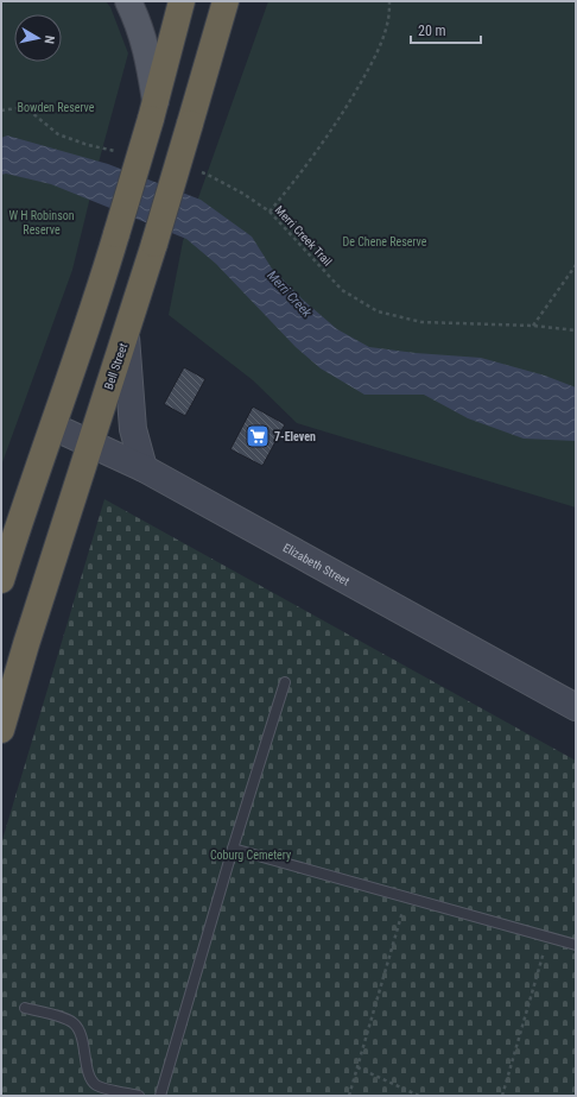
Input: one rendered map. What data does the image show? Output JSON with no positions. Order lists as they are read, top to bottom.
{
  "streets": {
    "highway": ["Bell Street"],
    "main road": ["Elizabeth Street"],
    "path": ["Merri Creek Trail"]
  },
  "crossings": [
    ["Bell Street", "Elizabeth Street"]
  ],
  "water": ["Merri Creek"],
  "parks": [
    "Bowden Reserve",
    "W H Robinson Reserve",
    "De Chene Reserve",
    "Coburg Cemetery"
  ],
  "places": {
    "supermarket": ["7-Eleven"]
  },
  "scale_bar": "20 m",
  "north": "right"
}
